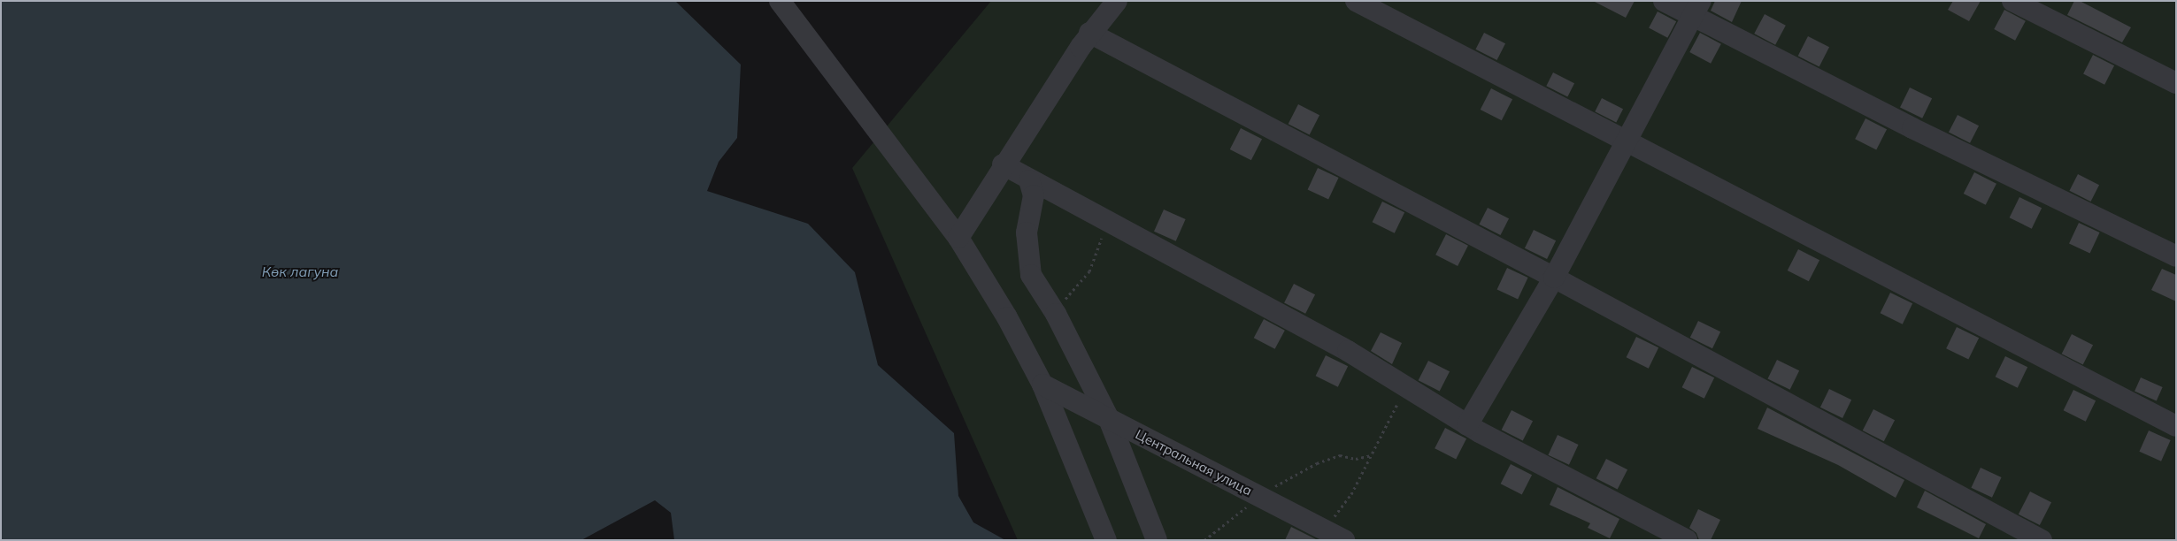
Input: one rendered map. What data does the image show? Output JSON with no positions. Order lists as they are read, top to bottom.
{
  "streets": {
    "street": ["Центральная улица"]
  },
  "water": ["Көк лагуна"]
}
